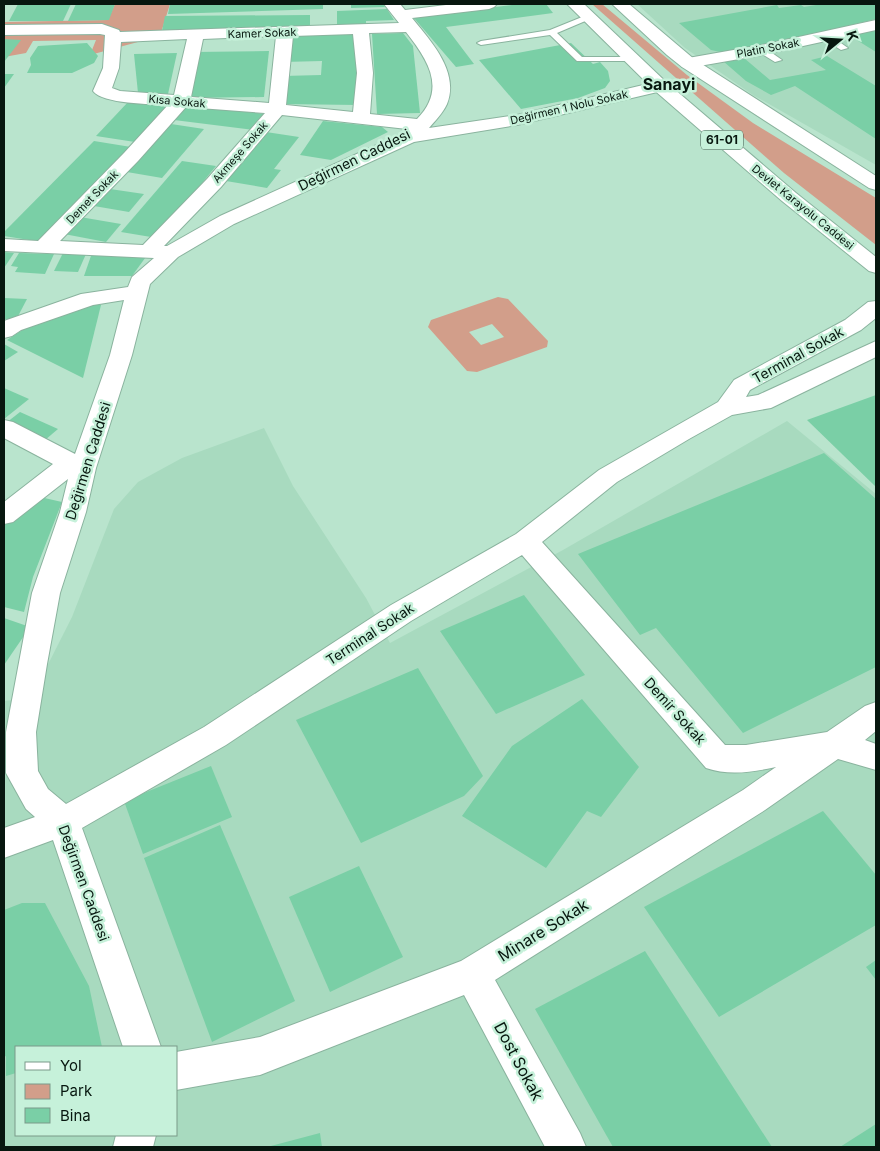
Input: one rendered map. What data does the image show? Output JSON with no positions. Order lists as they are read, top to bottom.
{
  "streets": {
    "street": [
      "Kamer Sokak",
      "Platin Sokak",
      "Kısa Sokak",
      "Değirmen 1 Nolu Sokak",
      "61-01",
      "Akmeşe Sokak",
      "Değirmen Caddesi",
      "Demet Sokak",
      "Devlet Karayolu Caddesi",
      "Terminal Sokak",
      "Demir Sokak",
      "Minare Sokak",
      "Dost Sokak"
    ]
  },
  "crossings": [
    ["Kamer Sokak", "Kısa Sokak"],
    ["Kamer Sokak", "Akmeşe Sokak"],
    ["Kamer Sokak", "Demet Sokak"],
    ["Kısa Sokak", "Değirmen 1 Nolu Sokak"],
    ["Kısa Sokak", "Akmeşe Sokak"],
    ["Kısa Sokak", "Değirmen Caddesi"],
    ["Kısa Sokak", "Demet Sokak"],
    ["Değirmen 1 Nolu Sokak", "Değirmen Caddesi"],
    ["Değirmen 1 Nolu Sokak", "Devlet Karayolu Caddesi"],
    ["Akmeşe Sokak", "Değirmen Caddesi"],
    ["Değirmen Caddesi", "Terminal Sokak"],
    ["Terminal Sokak", "Demir Sokak"],
    ["Demir Sokak", "Minare Sokak"],
    ["Minare Sokak", "Dost Sokak"]
  ],
  "districts": ["Sanayi"],
  "legend": ["Yol", "Park", "Bina"],
  "north": "right"
}
